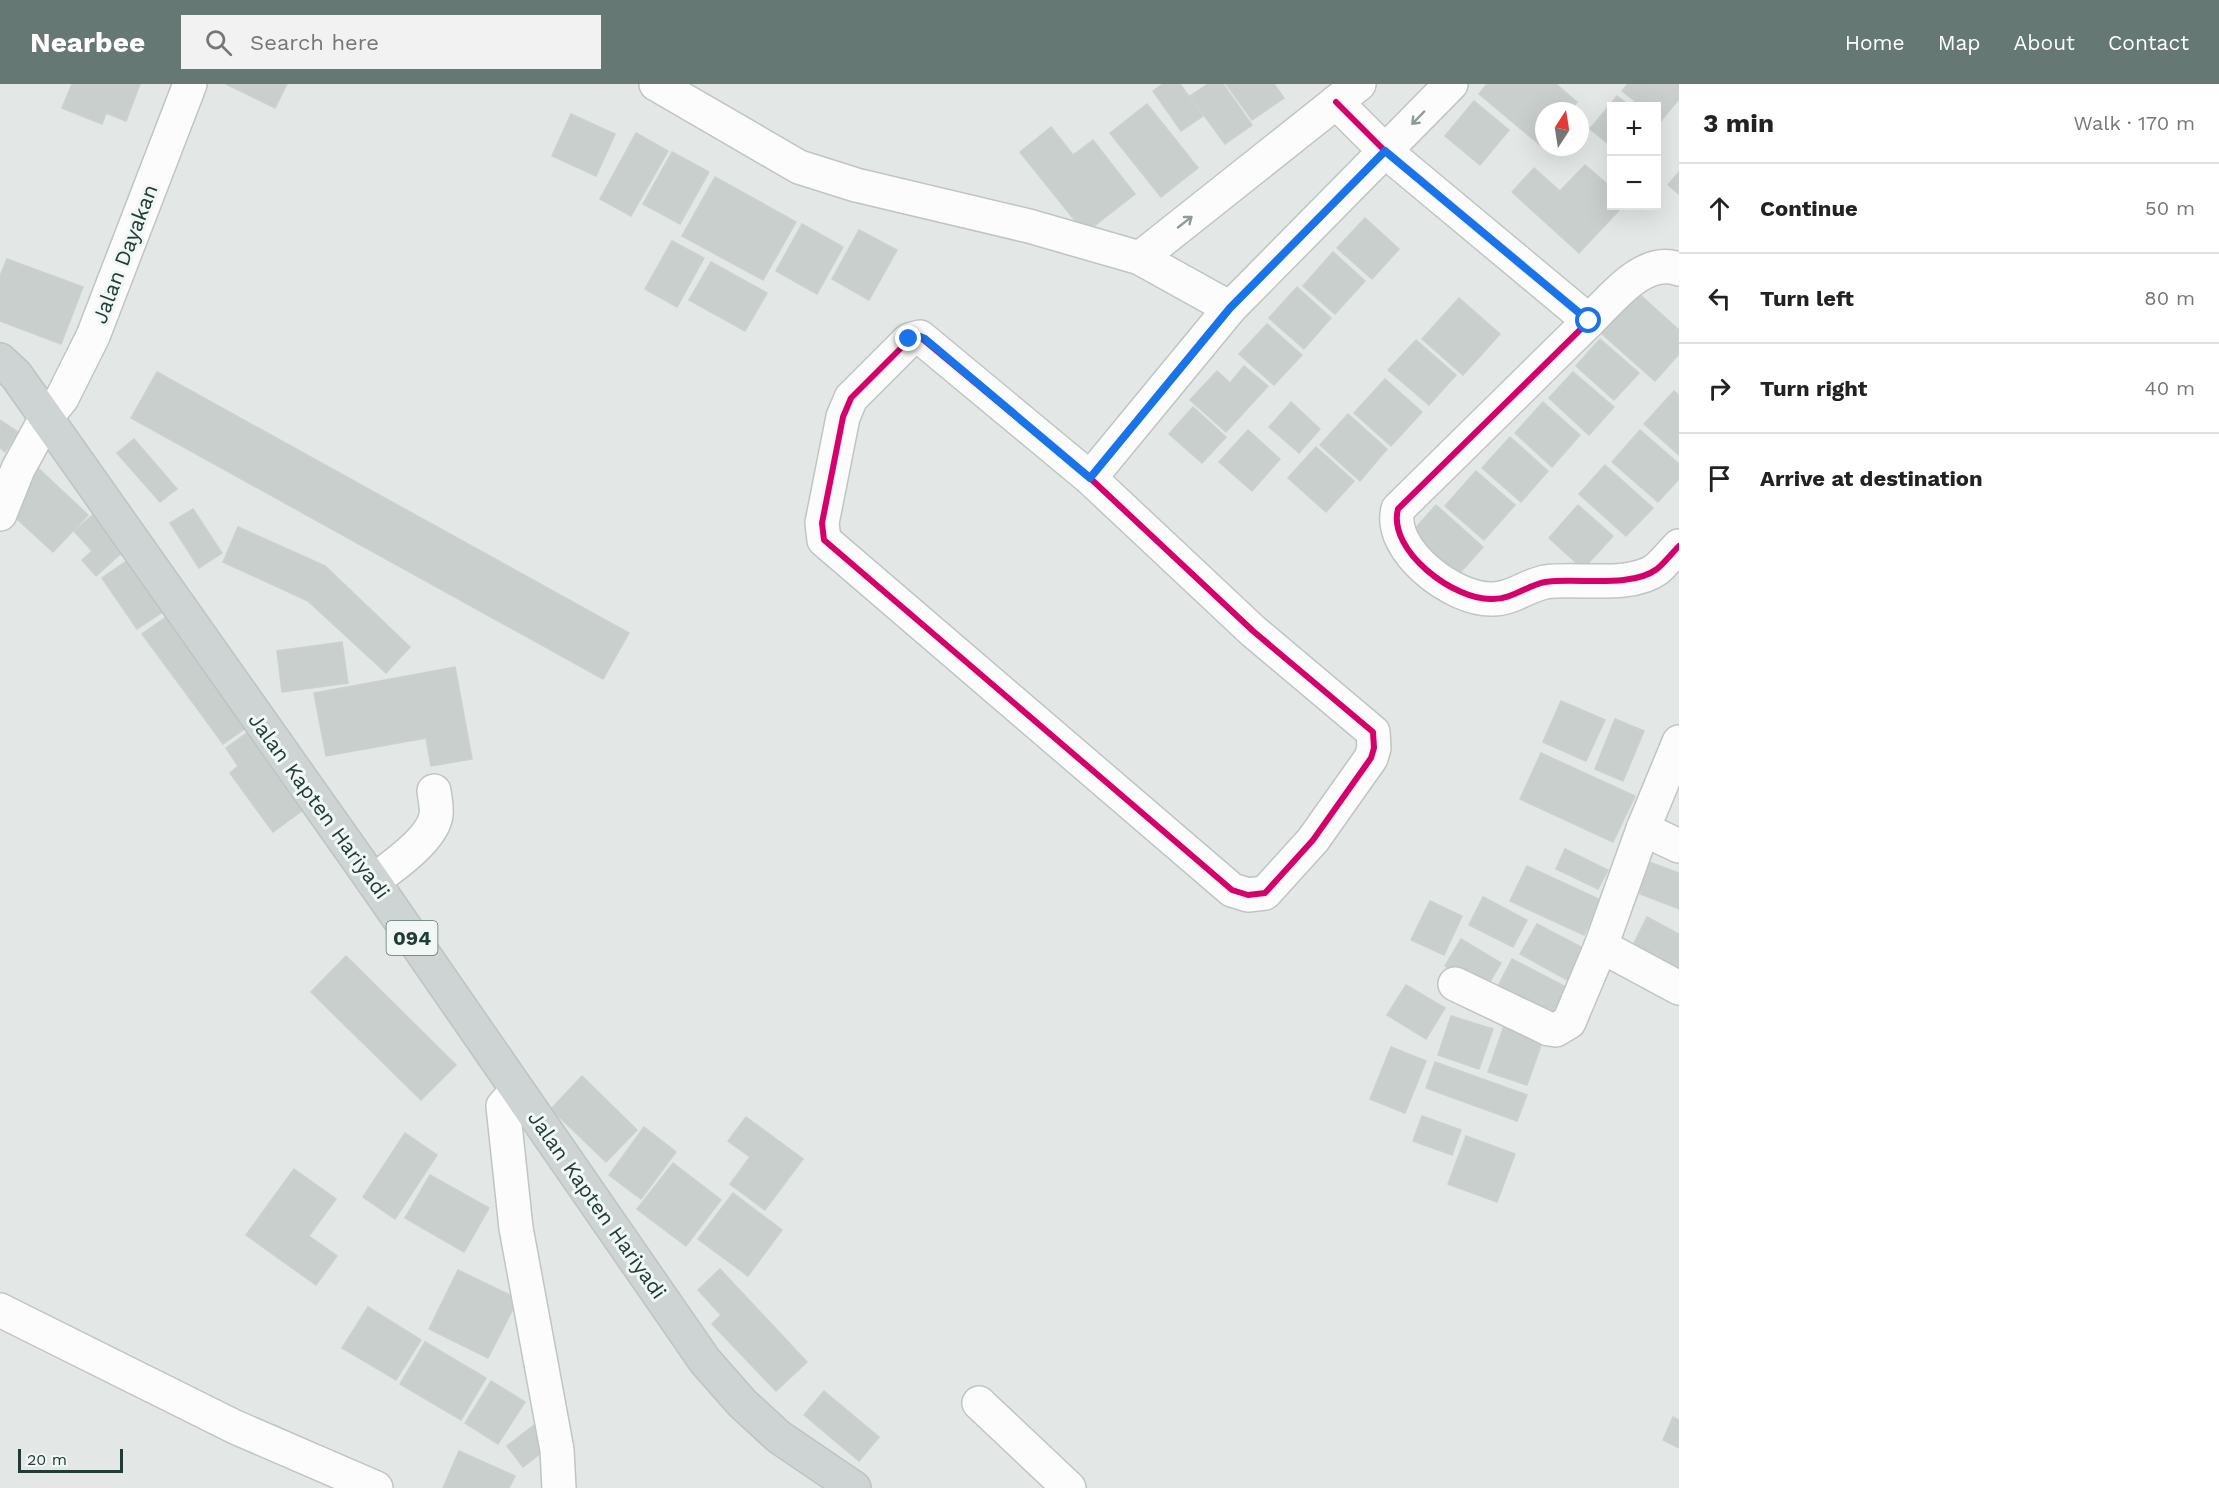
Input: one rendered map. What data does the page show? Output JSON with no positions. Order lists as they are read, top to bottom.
{
  "streets": {
    "main road": ["Jalan Kapten Hariyadi", "094"],
    "street": ["Jalan Dayakan"]
  },
  "crossings": [
    ["Jalan Dayakan", "Jalan Kapten Hariyadi"]
  ],
  "scale_bar": "20 m",
  "north": "top",
  "page": {
    "header": "Nearbee",
    "search": "Search here",
    "nav": [
      "Home",
      "Map",
      "About",
      "Contact"
    ],
    "heading": ["3 min", "Walk · 170 m"],
    "map_buttons": ["+", "−"],
    "list": [
      ["Continue", "50 m"],
      ["Turn left", "80 m"],
      ["Turn right", "40 m"],
      "Arrive at destination"
    ],
    "scale": "20 m"
  }
}
